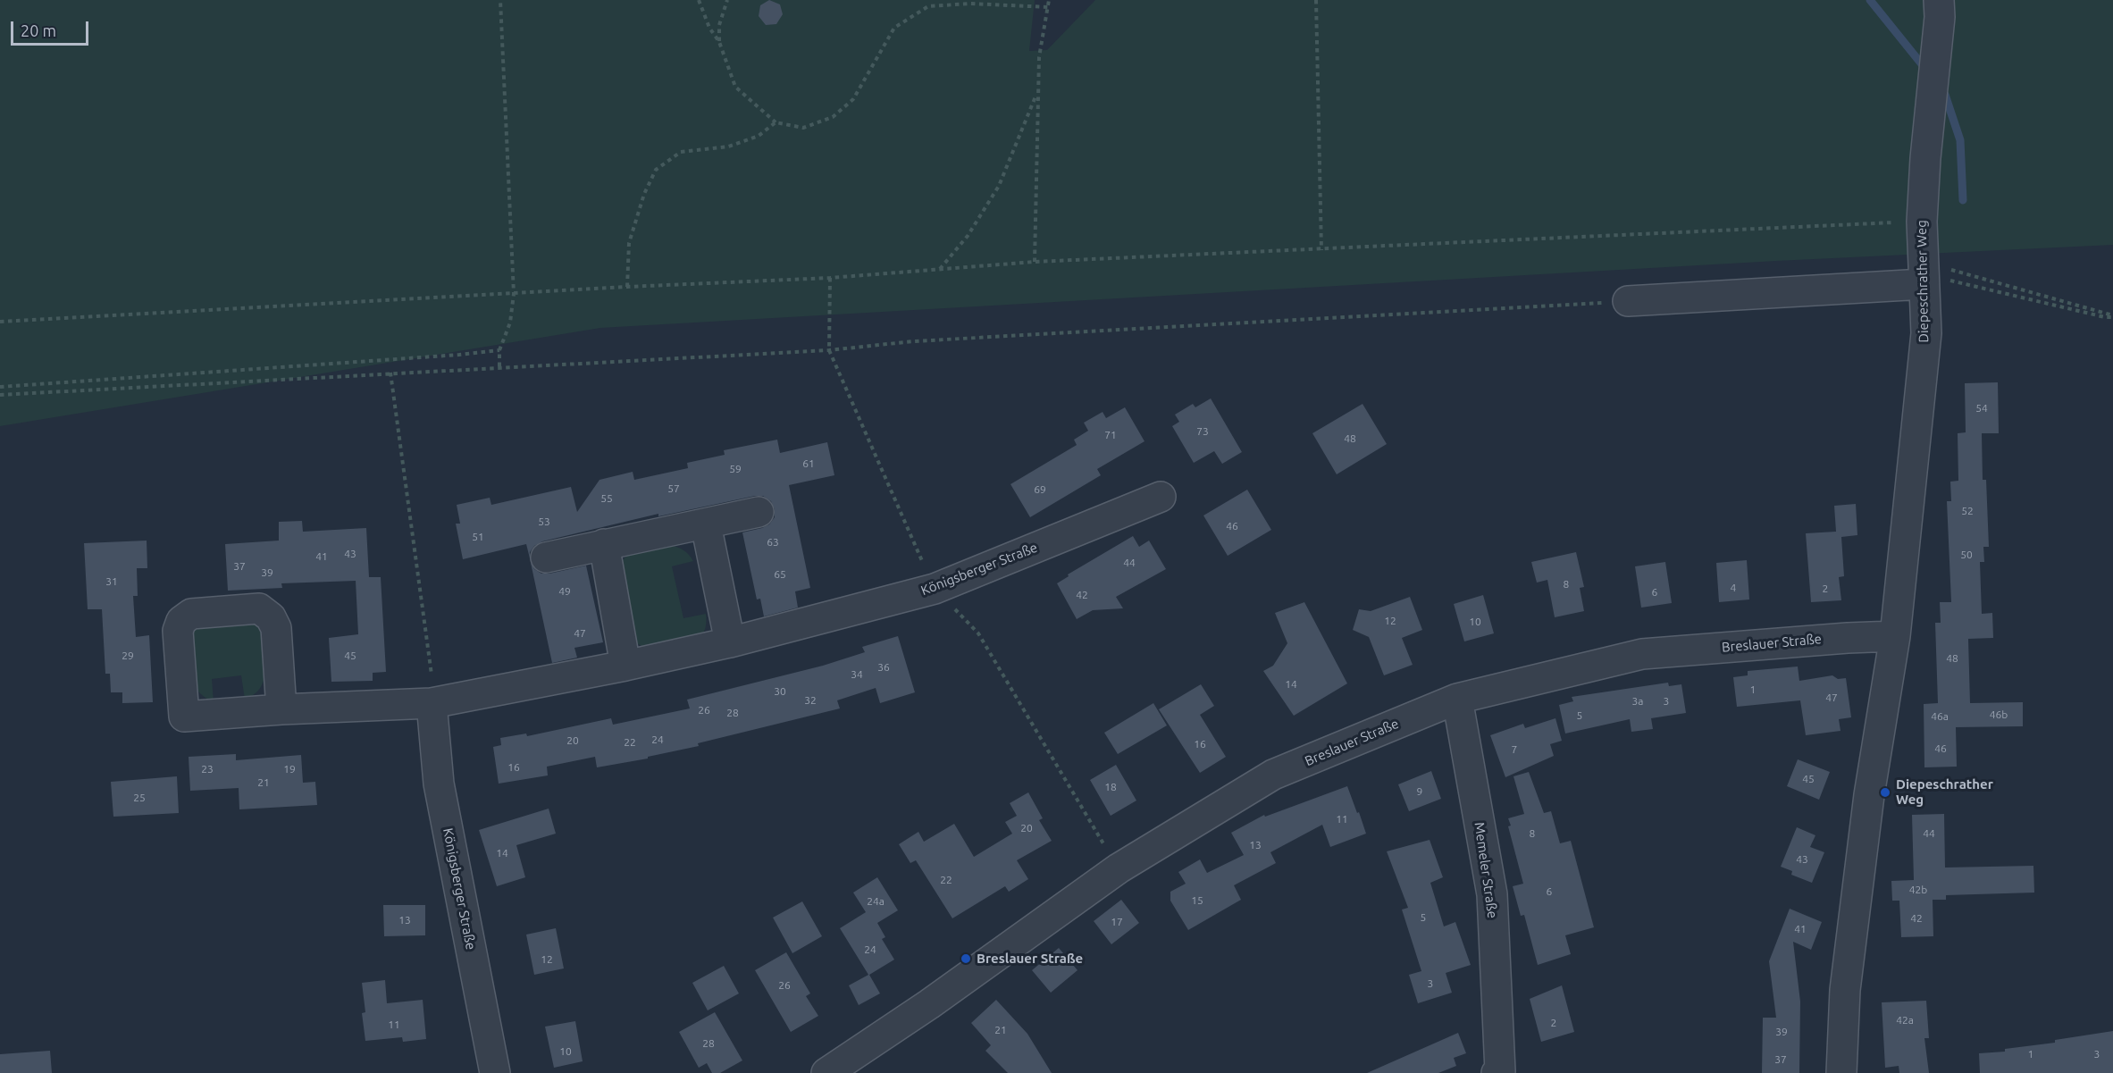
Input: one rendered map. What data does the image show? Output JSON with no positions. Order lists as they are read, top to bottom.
{
  "streets": {
    "street": [
      "Diepeschrather Weg",
      "Königsberger Straße",
      "Breslauer Straße",
      "Memeler Straße"
    ]
  },
  "crossings": [
    ["Diepeschrather Weg", "Breslauer Straße"],
    ["Breslauer Straße", "Memeler Straße"]
  ],
  "places": ["Diepeschrather Weg", "Breslauer Straße"],
  "house_numbers": [
    "54",
    "73",
    "71",
    "48",
    "61",
    "59",
    "57",
    "69",
    "55",
    "52",
    "53",
    "46",
    "51",
    "63",
    "43",
    "50",
    "41",
    "44",
    "37",
    "39",
    "65",
    "31",
    "8",
    "4",
    "2",
    "49",
    "6",
    "42",
    "12",
    "10",
    "47",
    "29",
    "45",
    "48",
    "36",
    "34",
    "14",
    "1",
    "30",
    "47",
    "32",
    "3a",
    "3",
    "26",
    "28",
    "46b",
    "5",
    "46a",
    "24",
    "20",
    "22",
    "16",
    "46",
    "7",
    "16",
    "23",
    "19",
    "45",
    "21",
    "18",
    "9",
    "25",
    "11",
    "20",
    "8",
    "44",
    "13",
    "14",
    "43",
    "22",
    "42b",
    "6",
    "15",
    "24a",
    "5",
    "42",
    "13",
    "17",
    "41",
    "24",
    "12",
    "3",
    "26",
    "42a",
    "2",
    "11",
    "21",
    "39",
    "28",
    "10",
    "1",
    "3",
    "37"
  ],
  "scale_bar": "20 m"
}
